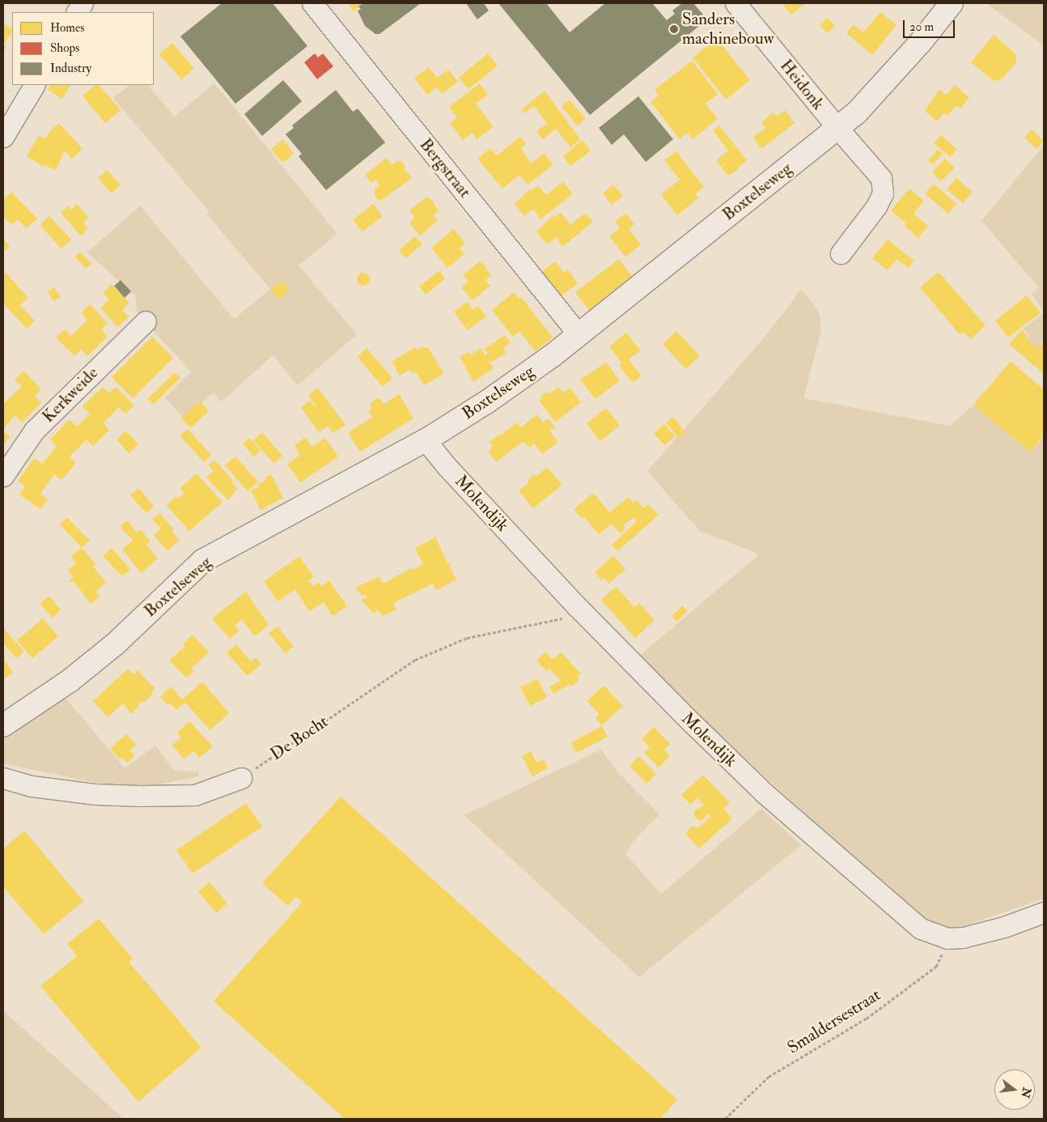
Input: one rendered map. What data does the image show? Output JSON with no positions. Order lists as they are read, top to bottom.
{
  "streets": {
    "street": [
      "Heidonk",
      "Bergstraat",
      "Boxtelseweg",
      "Kerkweide",
      "Molendijk"
    ],
    "path": ["De Bocht", "Smaldersestraat"]
  },
  "crossings": [
    ["Heidonk", "Boxtelseweg"],
    ["Bergstraat", "Boxtelseweg"],
    ["Boxtelseweg", "Molendijk"],
    ["Molendijk", "De Bocht"],
    ["Molendijk", "Smaldersestraat"]
  ],
  "places": ["Sanders machinebouw"],
  "legend": ["Homes", "Shops", "Industry"],
  "scale_bar": "20 m",
  "north": "right"
}
